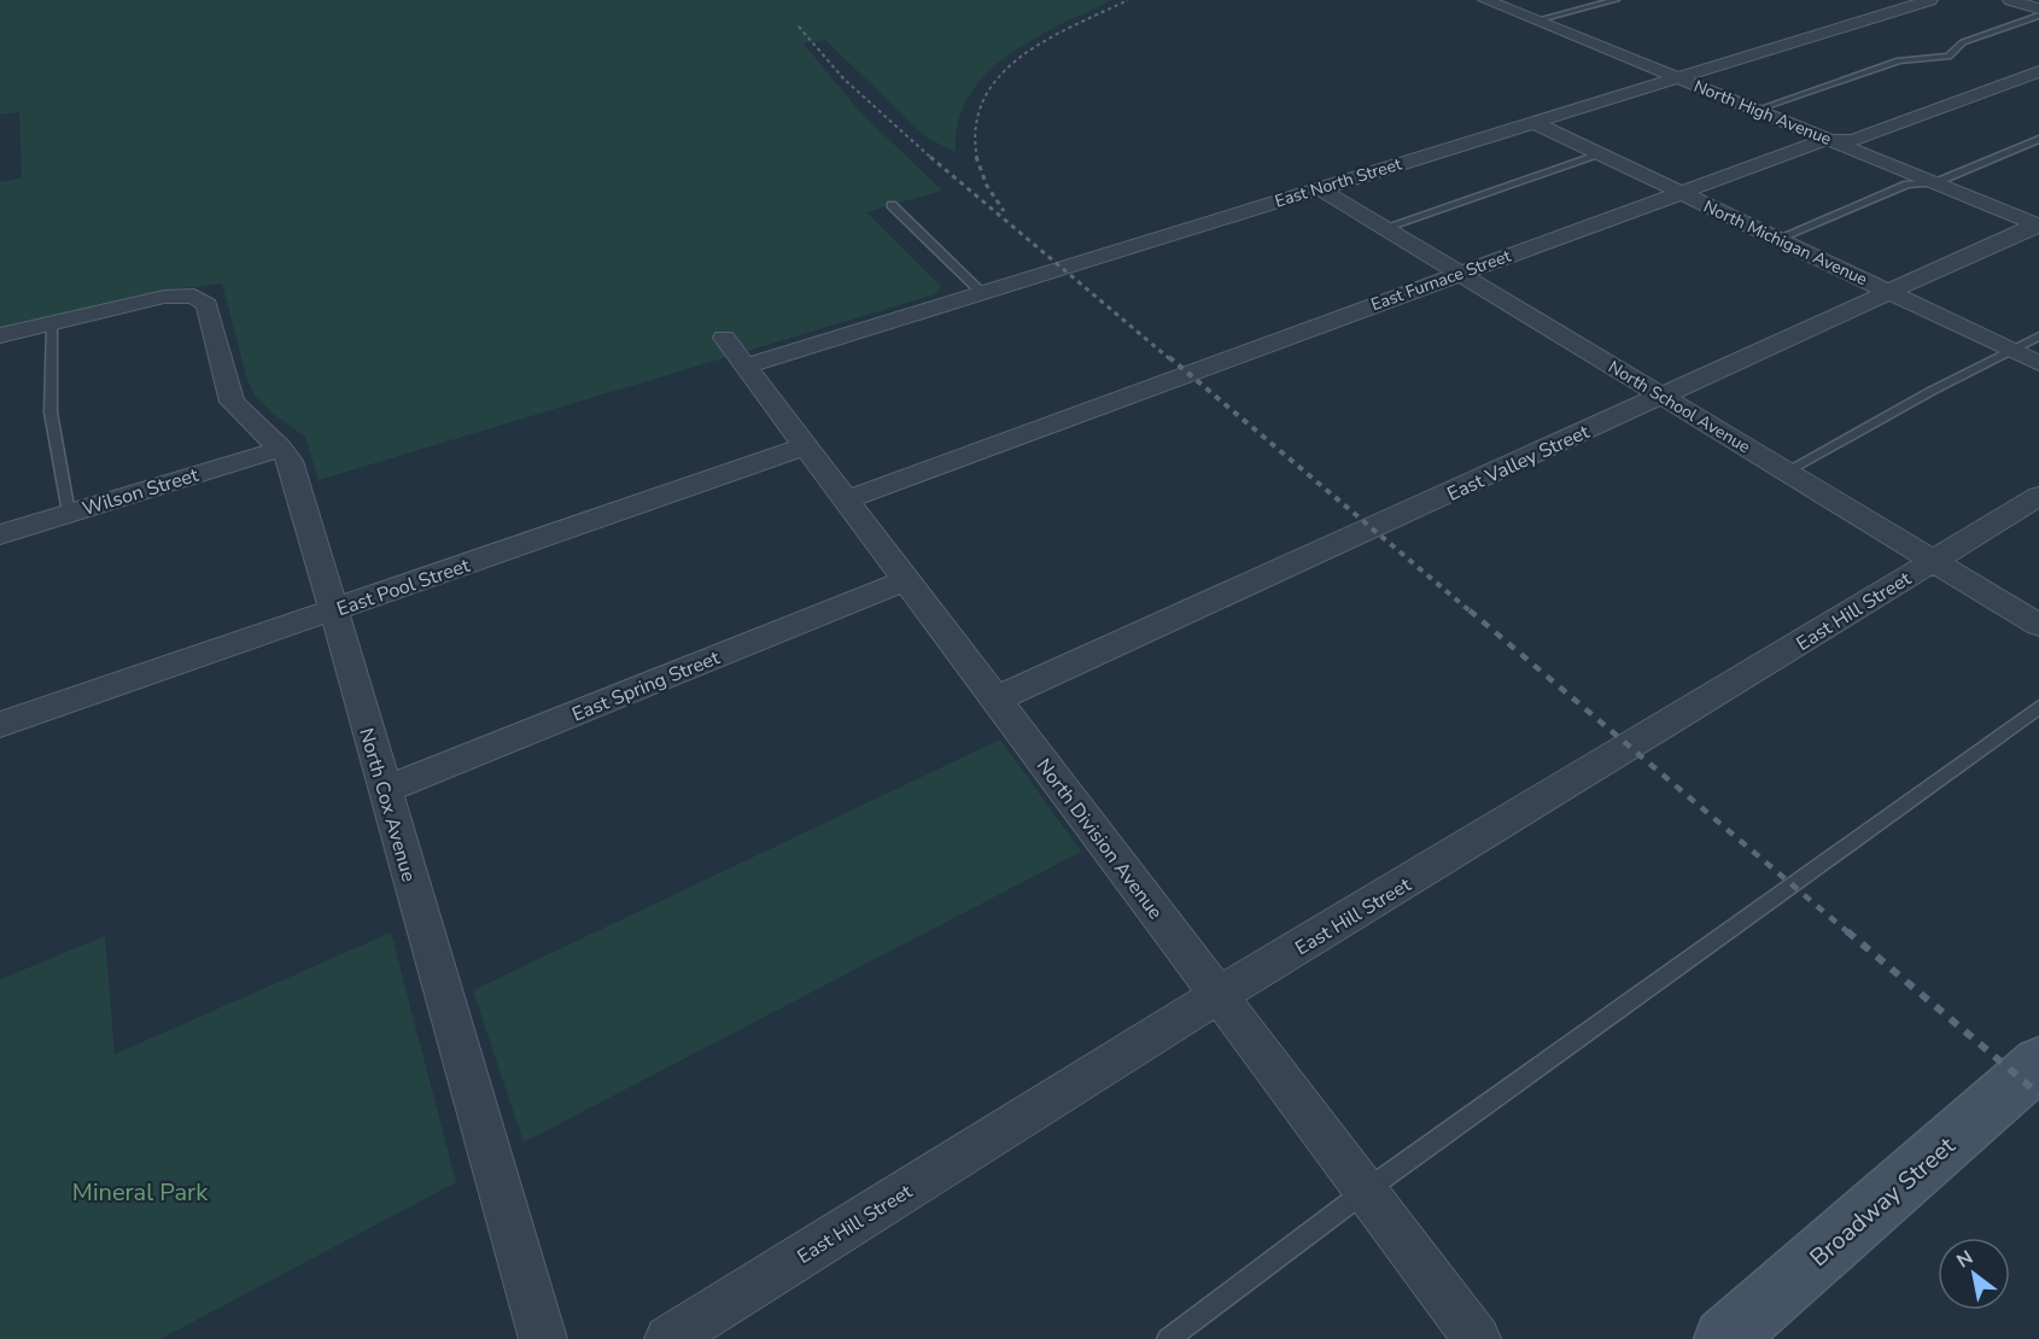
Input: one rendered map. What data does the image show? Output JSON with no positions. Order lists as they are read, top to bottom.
{
  "streets": {
    "street": [
      "North High Avenue",
      "East North Street",
      "North Michigan Avenue",
      "East Furnace Street",
      "North School Avenue",
      "East Valley Street",
      "Wilson Street",
      "East Pool Street",
      "East Hill Street",
      "East Spring Street",
      "North Cox Avenue",
      "North Division Avenue",
      "Broadway Street"
    ]
  },
  "crossings": [
    ["North High Avenue", "East North Street"],
    ["North High Avenue", "East Furnace Street"],
    ["North High Avenue", "East Valley Street"],
    ["East North Street", "North Michigan Avenue"],
    ["East North Street", "North School Avenue"],
    ["East North Street", "North Division Avenue"],
    ["North Michigan Avenue", "East Furnace Street"],
    ["North Michigan Avenue", "East Valley Street"],
    ["East Furnace Street", "North School Avenue"],
    ["East Furnace Street", "North Division Avenue"],
    ["North School Avenue", "East Valley Street"],
    ["North School Avenue", "East Hill Street"],
    ["East Valley Street", "North Division Avenue"],
    ["Wilson Street", "North Cox Avenue"],
    ["East Pool Street", "North Cox Avenue"],
    ["East Pool Street", "North Division Avenue"],
    ["East Hill Street", "North Division Avenue"],
    ["East Spring Street", "North Cox Avenue"],
    ["East Spring Street", "North Division Avenue"]
  ],
  "parks": ["Mineral Park"],
  "north": "top left"
}
